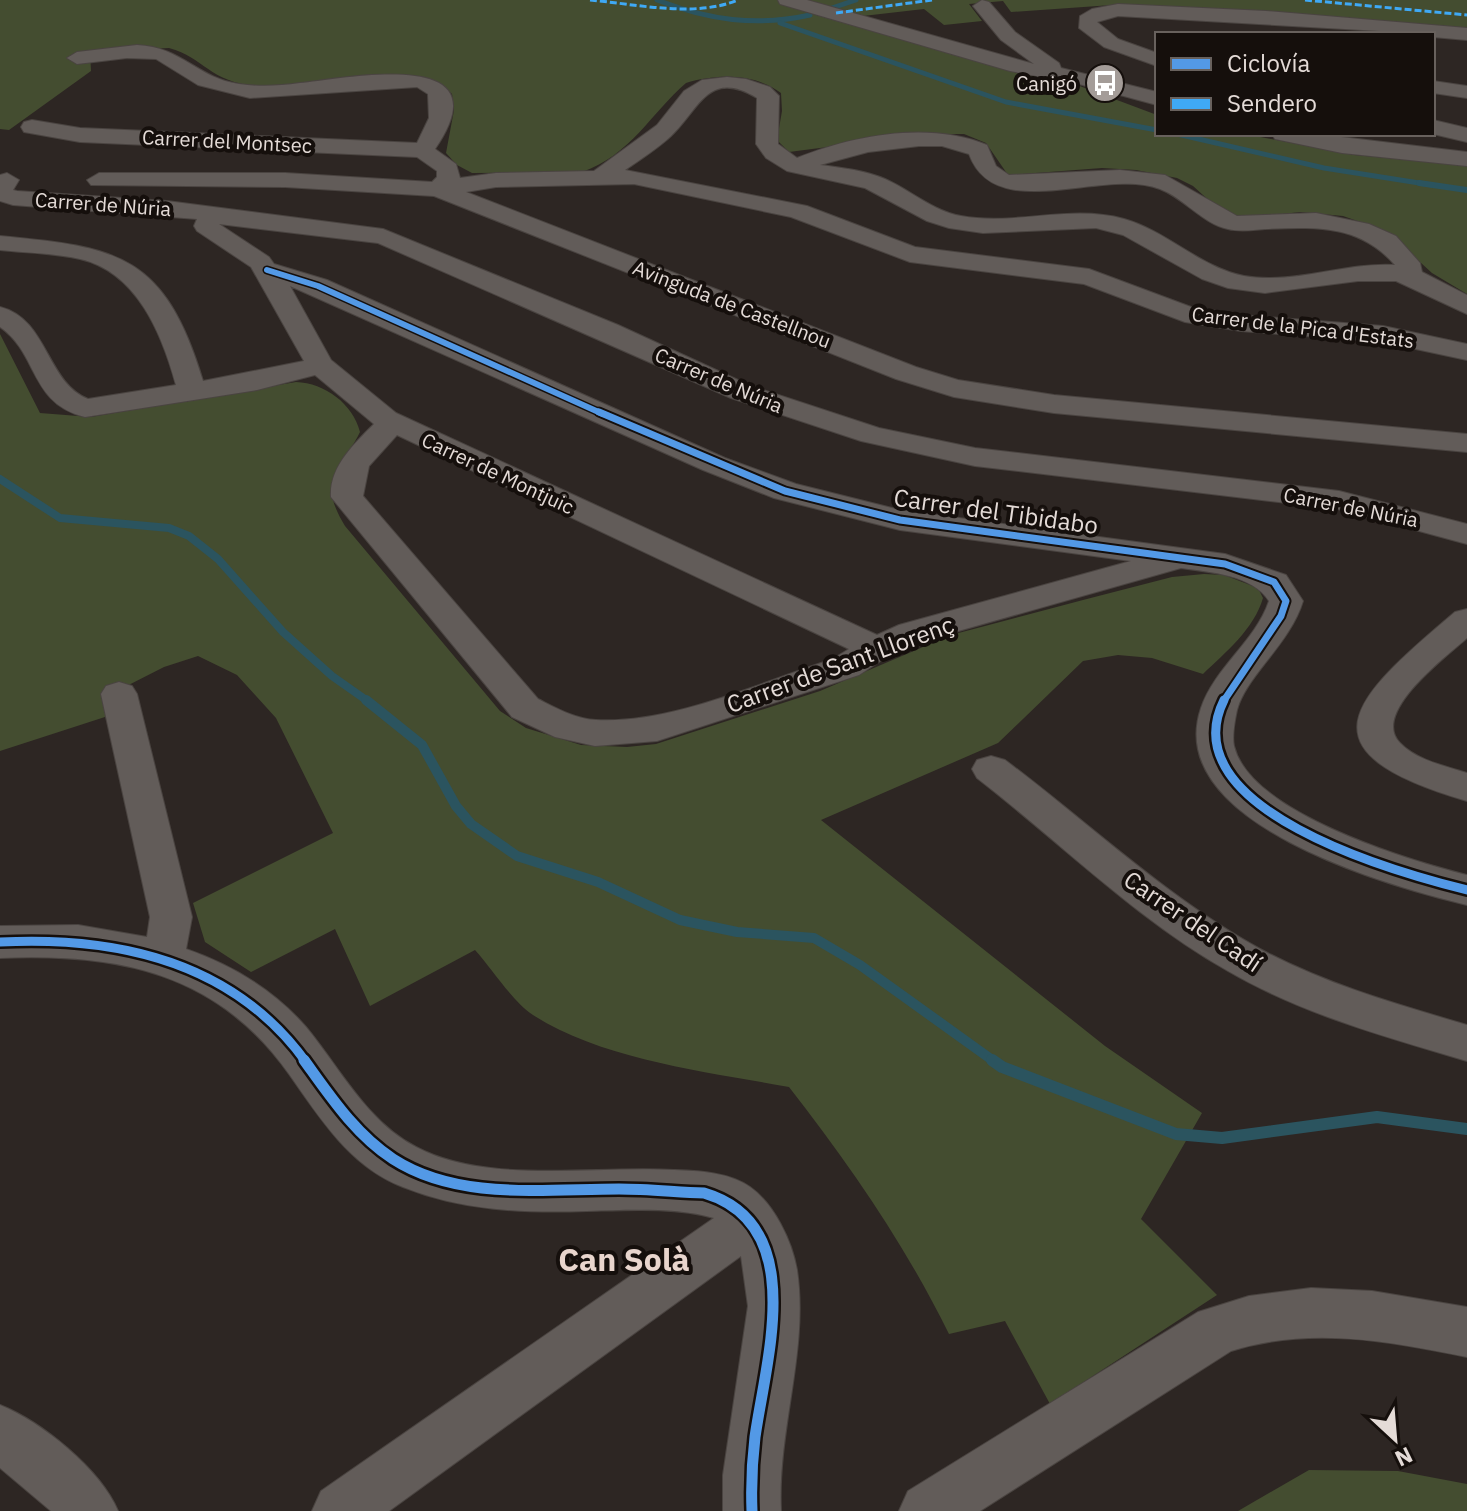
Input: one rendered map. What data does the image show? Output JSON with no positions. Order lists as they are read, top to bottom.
{
  "streets": {
    "street": [
      "Carrer del Montsec",
      "Carrer de Núria",
      "Avinguda de Castellnou",
      "Carrer de la Pica d'Estats",
      "Carrer de Montjuic",
      "Carrer del Tibidabo",
      "Carrer de Sant Llorenç",
      "Carrer del Cadí"
    ]
  },
  "crossings": [
    ["Carrer de Núria", "Avinguda de Castellnou"],
    ["Carrer de Núria", "Carrer de Montjuic"],
    ["Avinguda de Castellnou", "Carrer de la Pica d'Estats"],
    ["Carrer de Montjuic", "Carrer del Tibidabo"],
    ["Carrer de Montjuic", "Carrer de Sant Llorenç"],
    ["Carrer del Tibidabo", "Carrer de Sant Llorenç"]
  ],
  "districts": ["Can Solà"],
  "places": {
    "bus stop": ["Canigó"]
  },
  "legend": ["Ciclovía", "Sendero"],
  "north": "bottom right"
}
